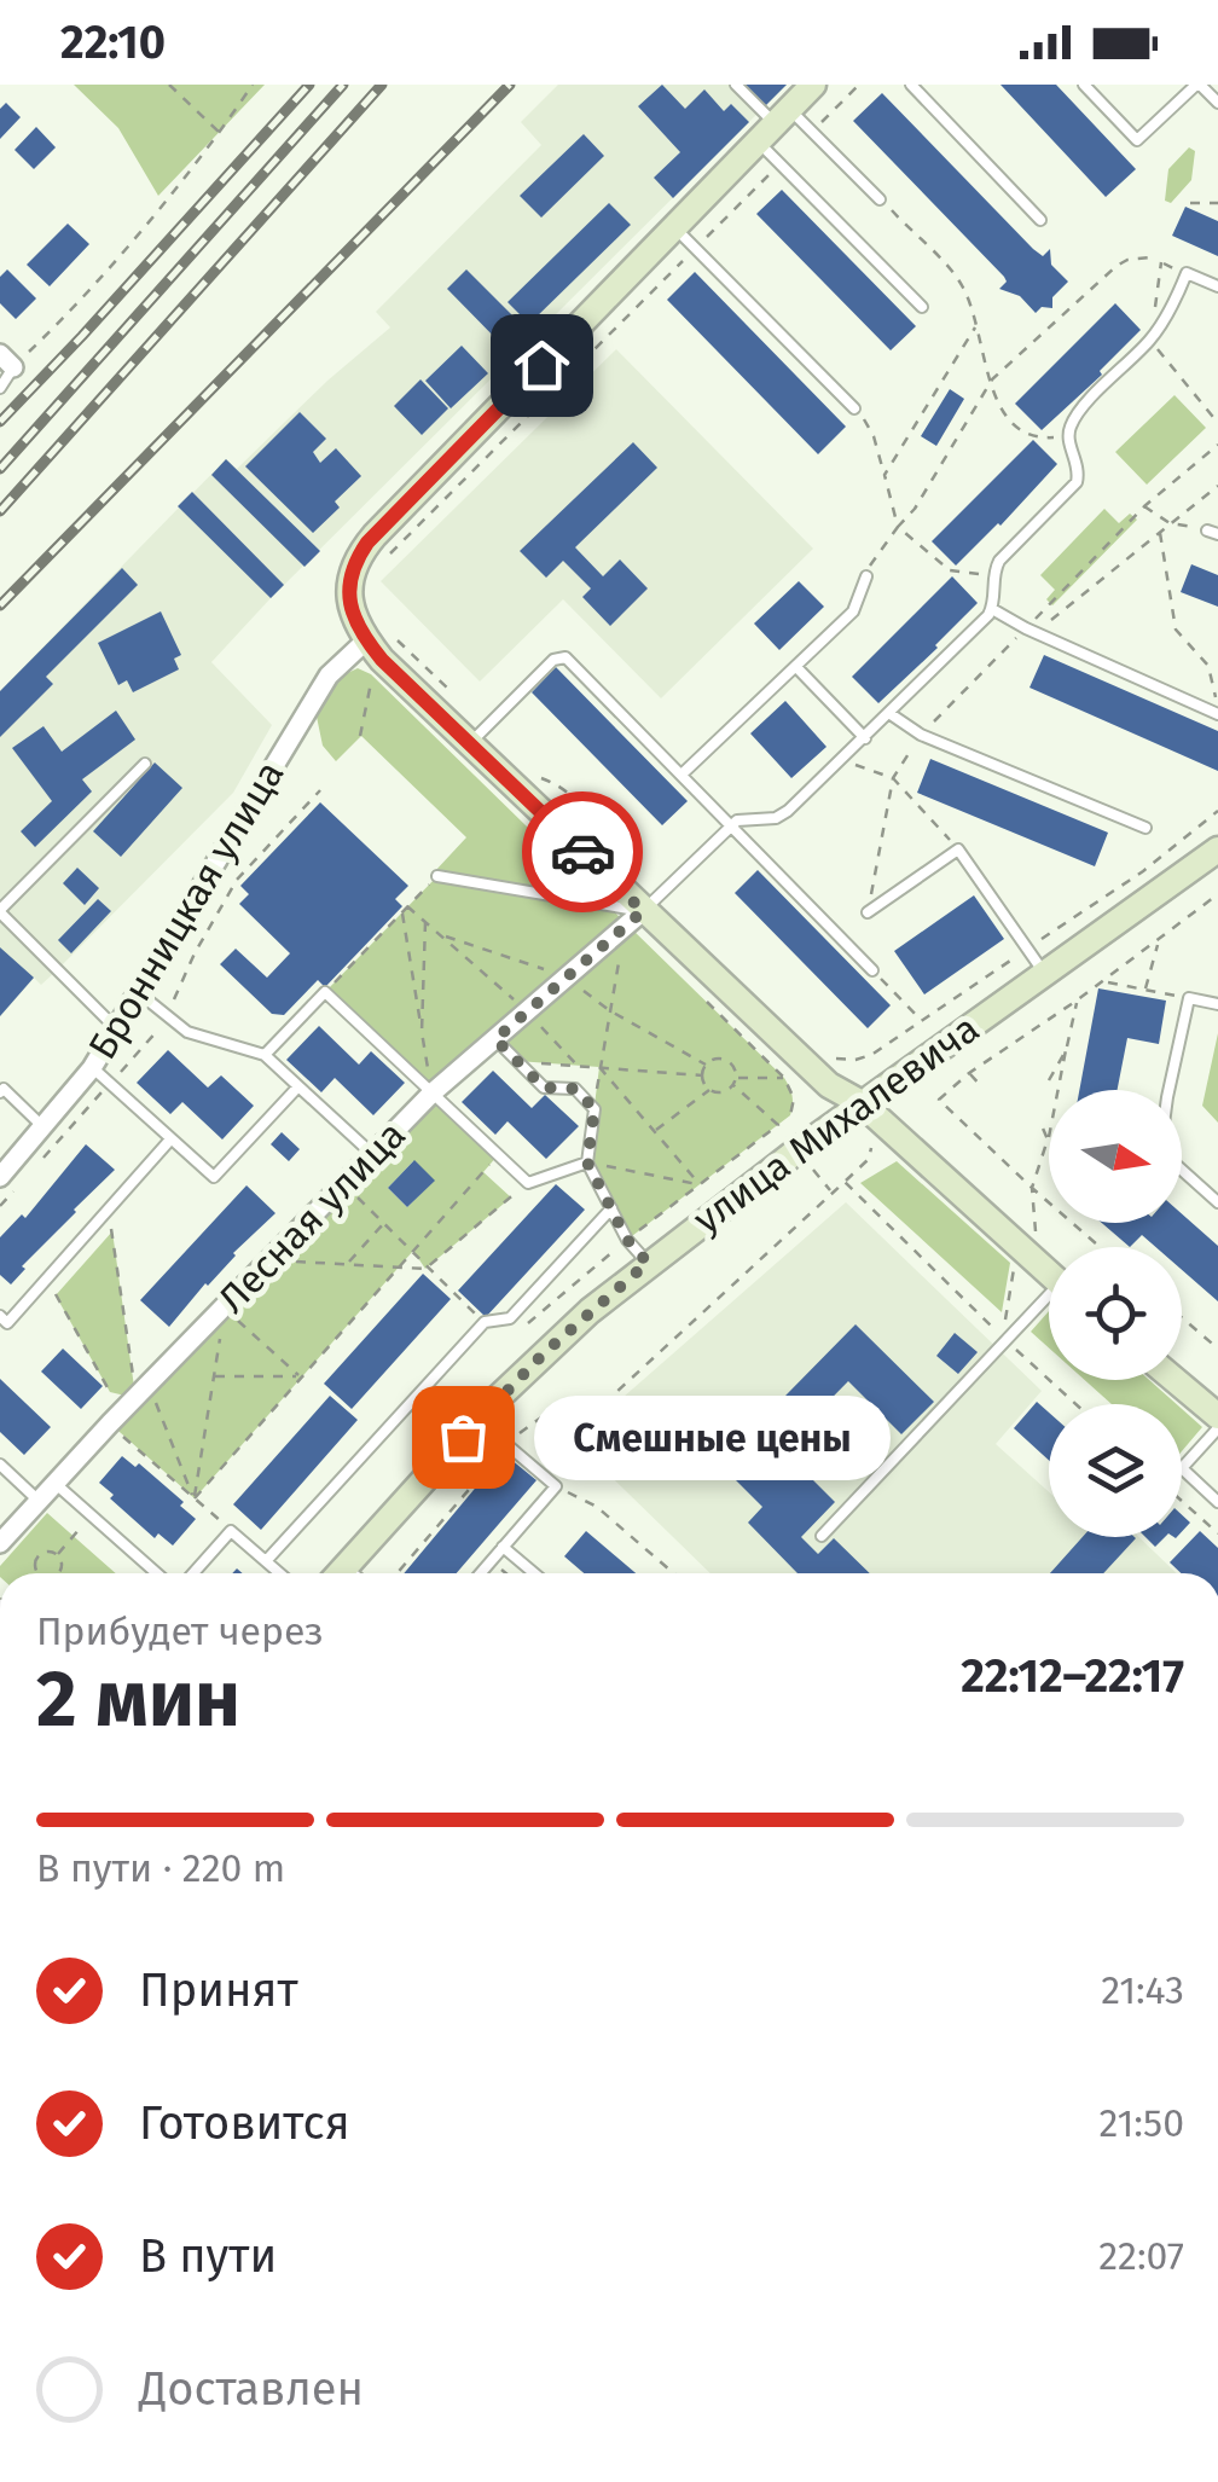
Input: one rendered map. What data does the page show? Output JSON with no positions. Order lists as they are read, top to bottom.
{
  "streets": {
    "main road": ["улица Михалевича"],
    "street": ["Бронницкая улица", "Лесная улица"]
  },
  "places": ["Смешные цены"],
  "north": "right",
  "page": {
    "status": "22:10",
    "bubble": "Смешные цены",
    "heading": ["2 мин", "Прибудет через", "22:12–22:17"],
    "bar": "В пути · 220 m",
    "list": [
      ["Принят", "21:43"],
      ["Готовится", "21:50"],
      ["В пути", "22:07"],
      "Доставлен"
    ]
  }
}
